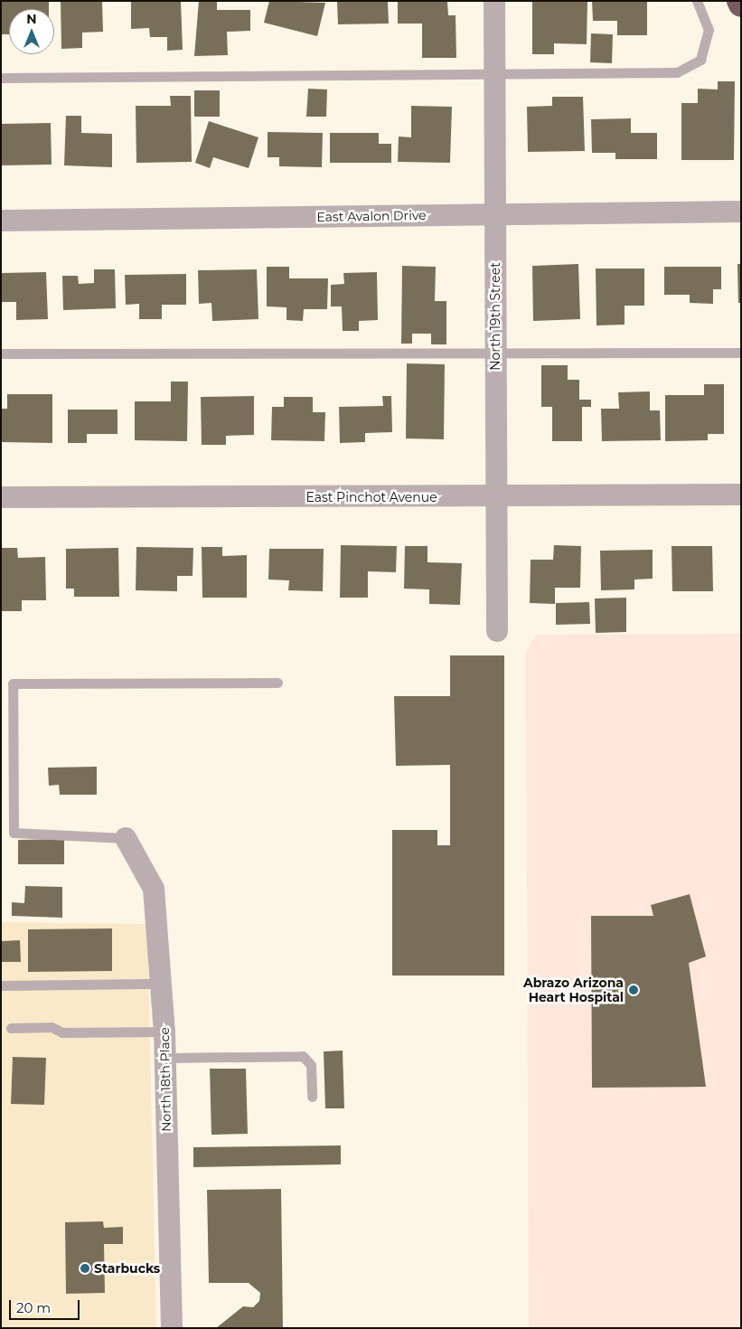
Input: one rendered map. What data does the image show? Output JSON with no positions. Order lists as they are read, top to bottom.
{
  "streets": {
    "street": [
      "East Avalon Drive",
      "North 19th Street",
      "East Pinchot Avenue",
      "North 18th Place"
    ]
  },
  "crossings": [
    ["East Avalon Drive", "North 19th Street"],
    ["North 19th Street", "East Pinchot Avenue"]
  ],
  "places": ["Abrazo Arizona Heart Hospital", "Starbucks"],
  "scale_bar": "20 m",
  "north": "top"
}
